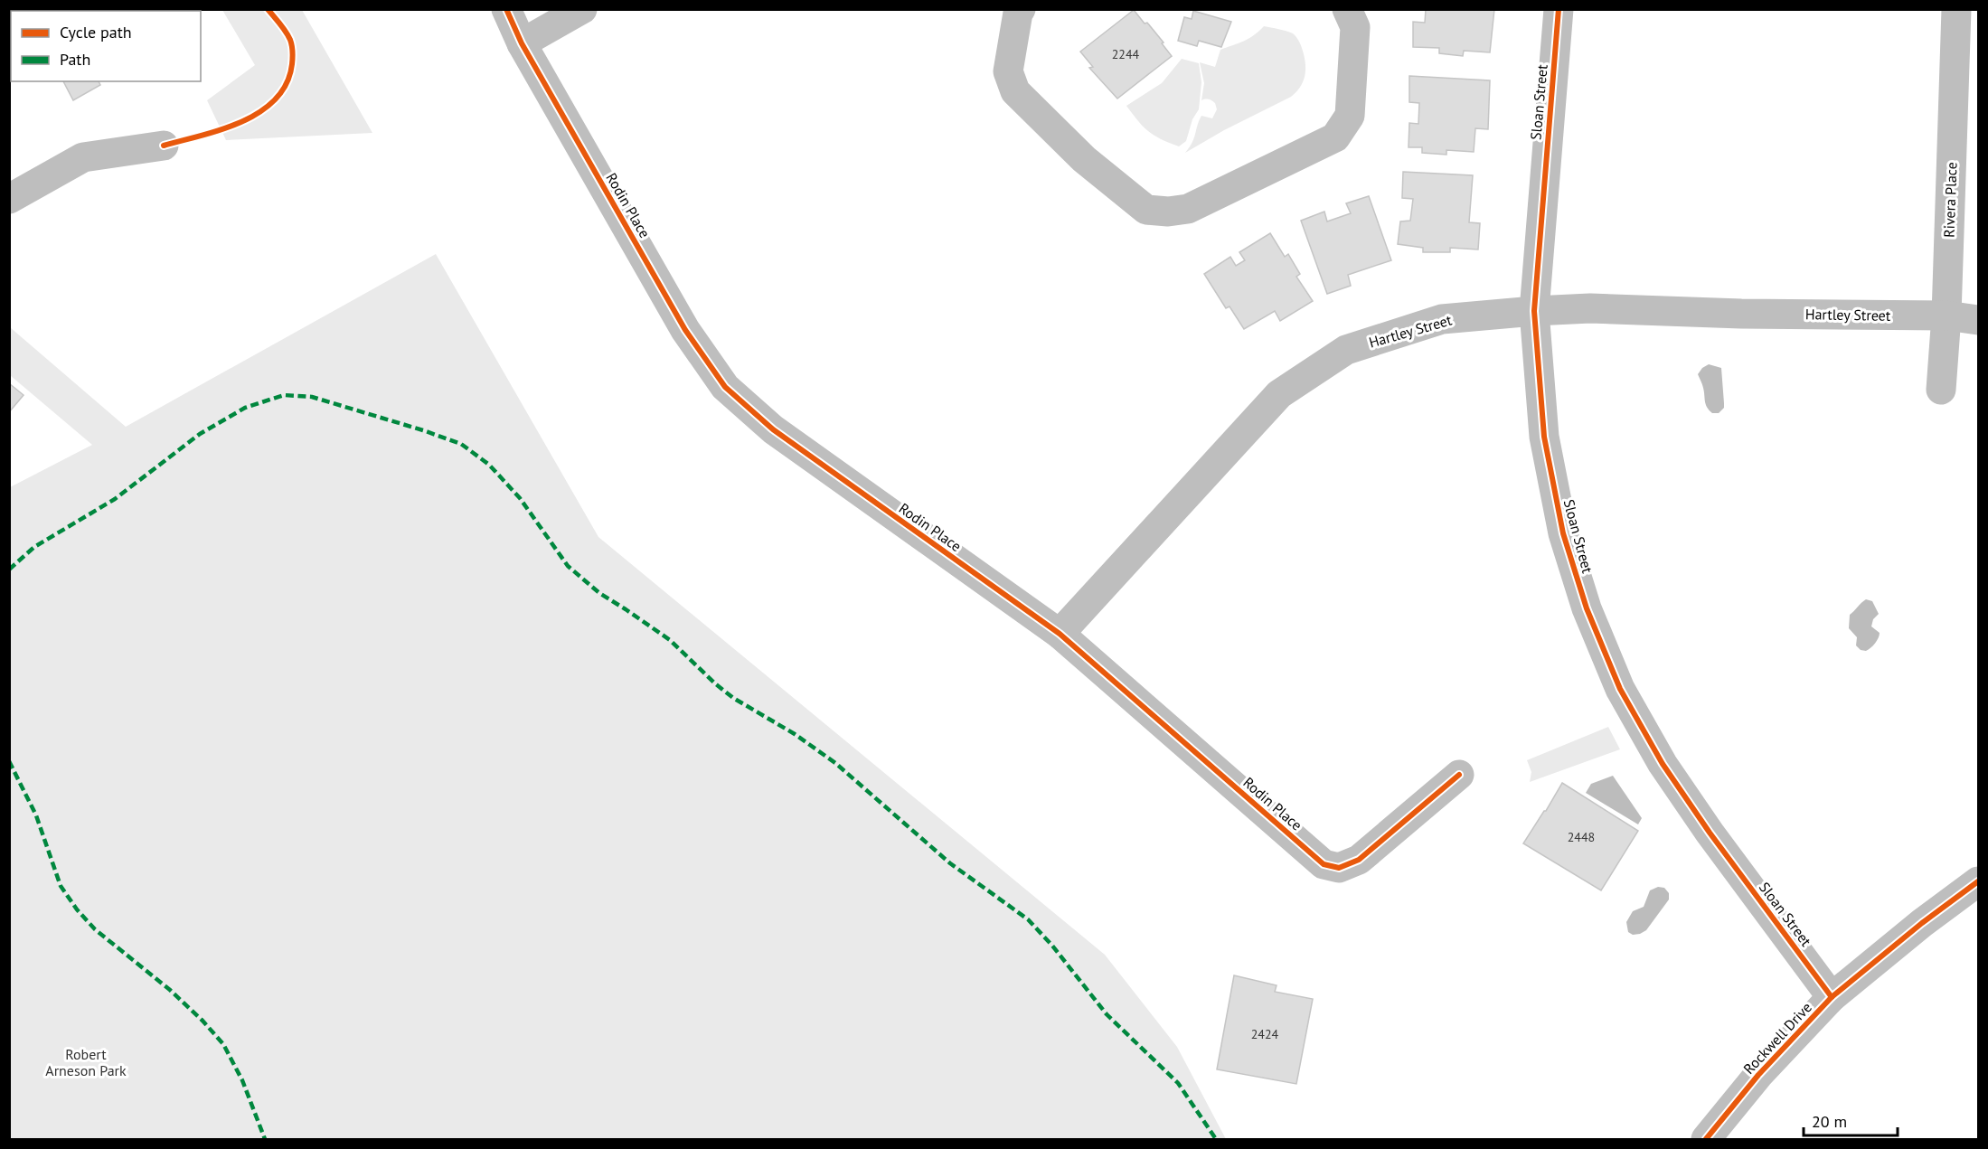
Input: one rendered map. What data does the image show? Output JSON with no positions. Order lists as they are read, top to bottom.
{
  "streets": {
    "street": [
      "Sloan Street",
      "Rivera Place",
      "Rodin Place",
      "Hartley Street",
      "Rockwell Drive"
    ]
  },
  "crossings": [
    ["Sloan Street", "Hartley Street"],
    ["Sloan Street", "Rockwell Drive"],
    ["Rivera Place", "Hartley Street"],
    ["Rodin Place", "Hartley Street"]
  ],
  "parks": ["Robert Arneson Park"],
  "house_numbers": ["2244", "2448", "2424"],
  "legend": ["Cycle path", "Path"],
  "scale_bar": "20 m"
}
